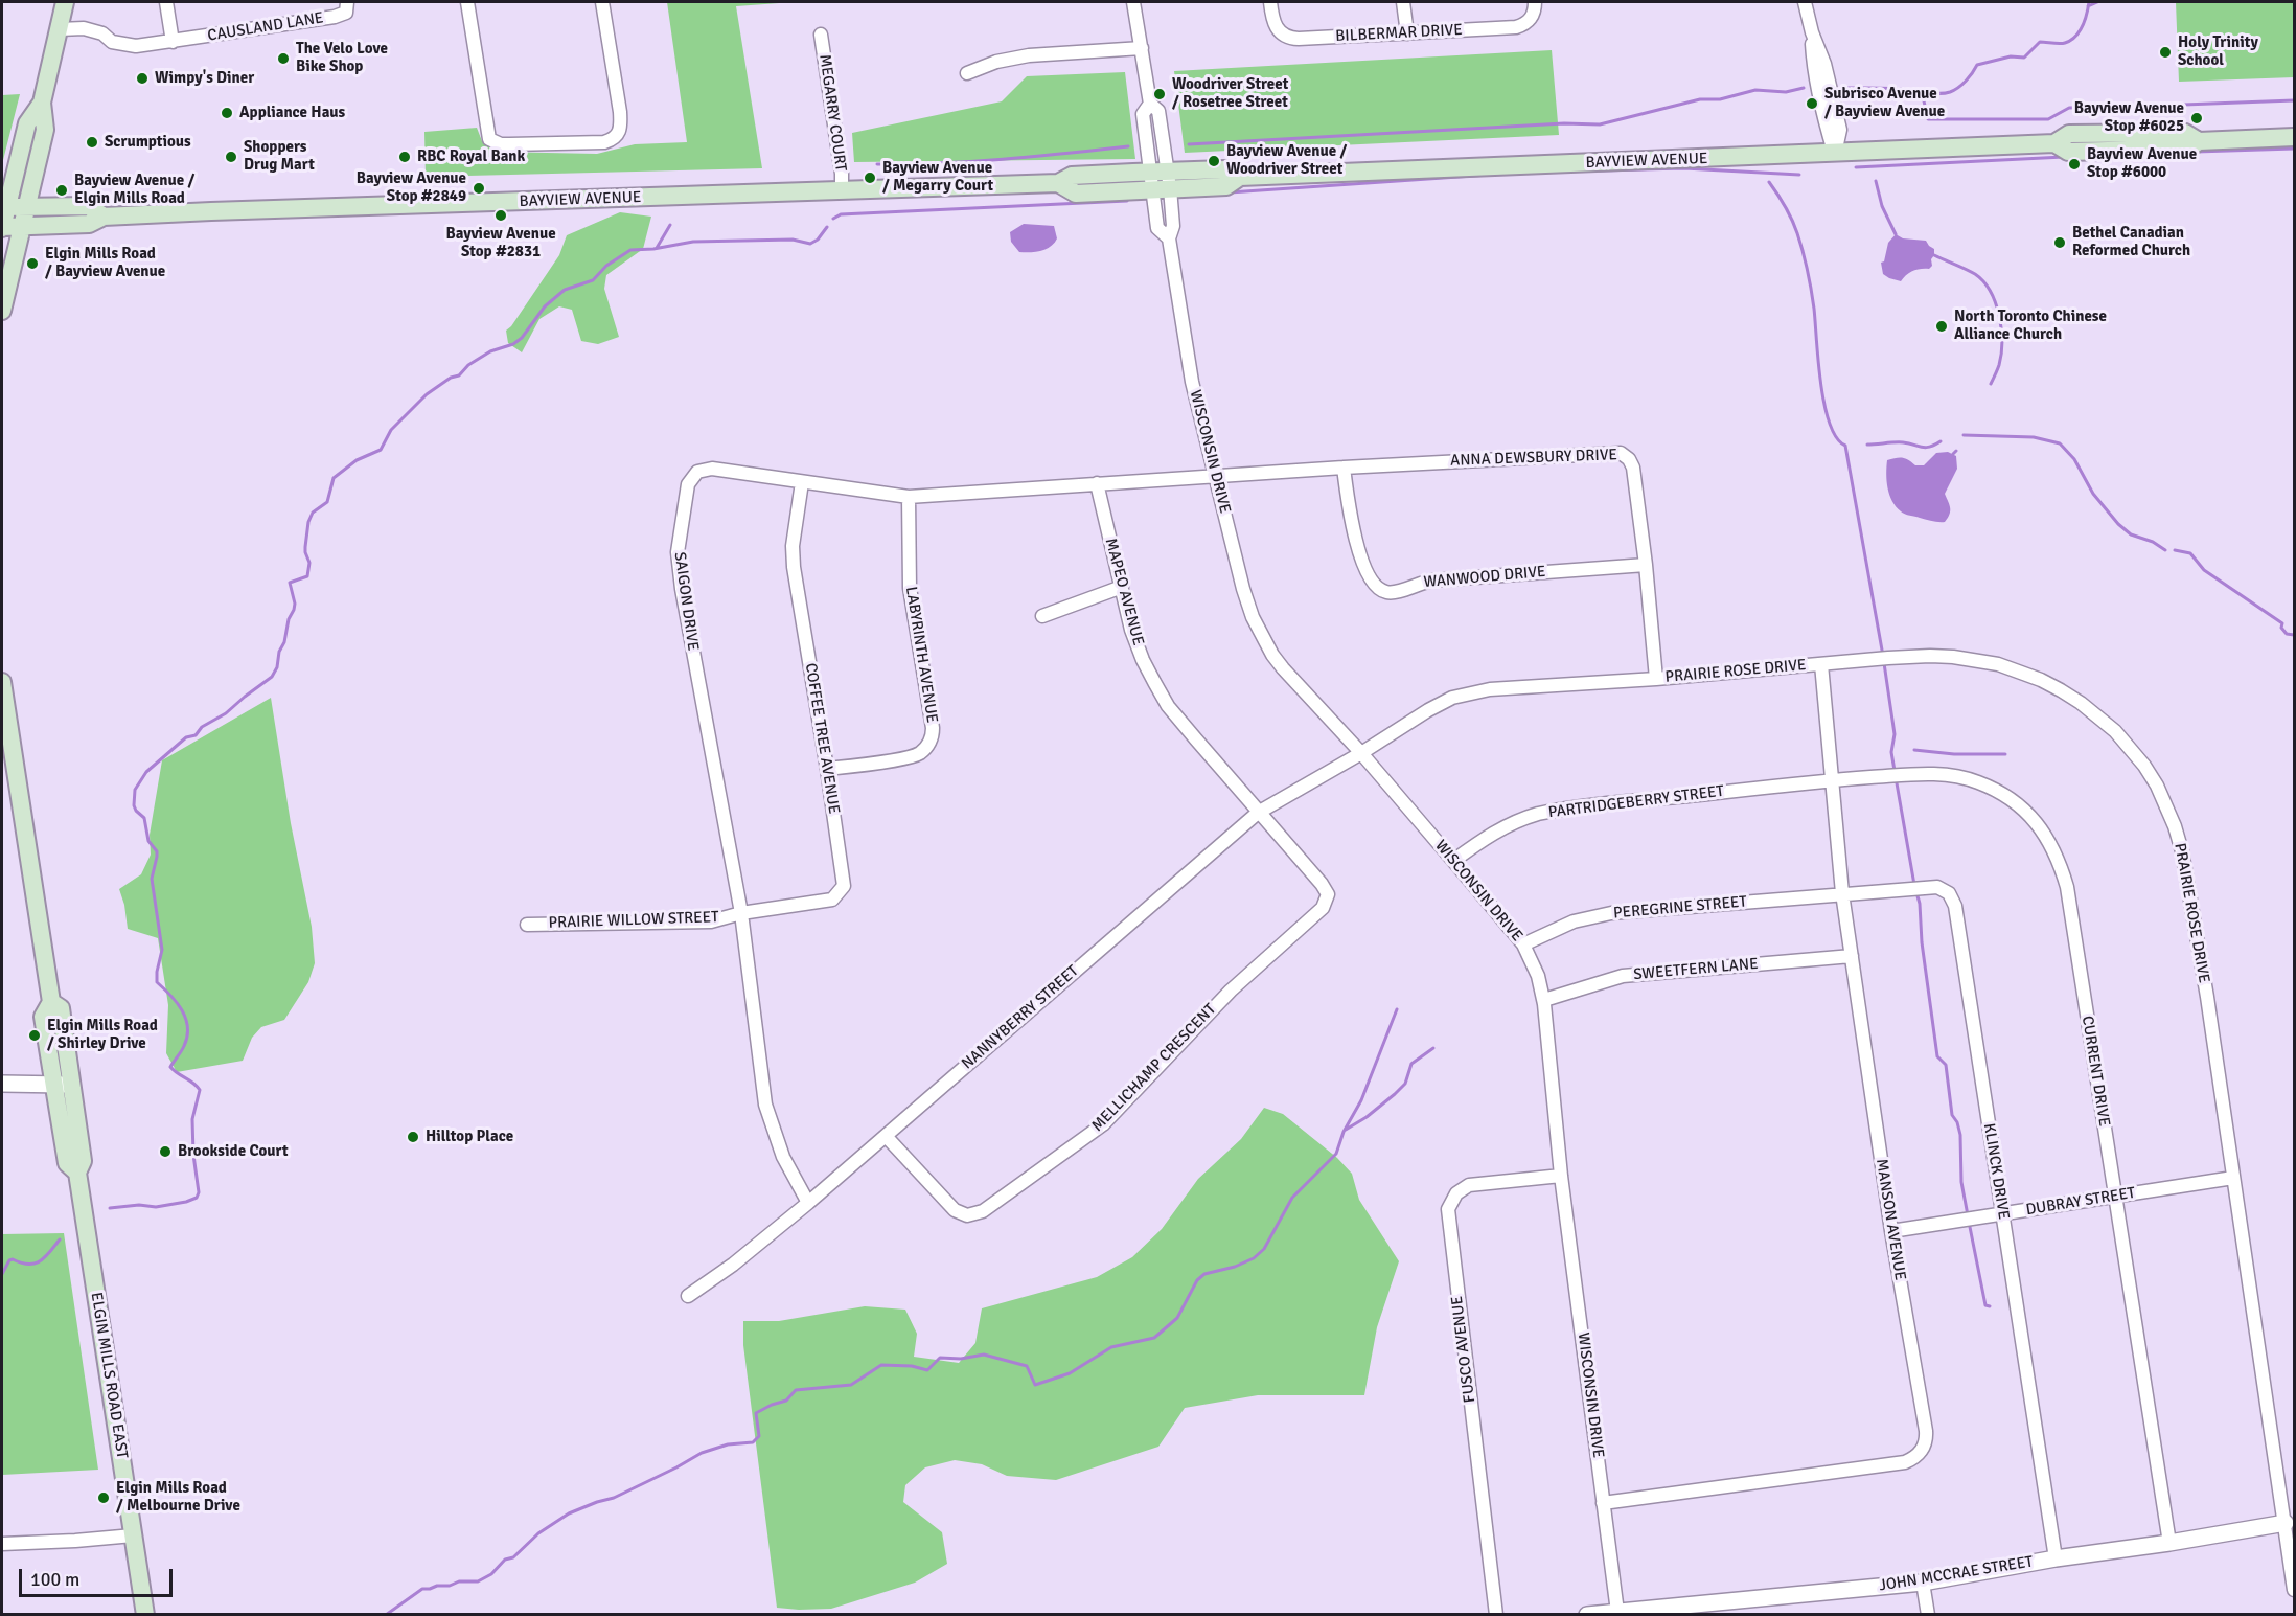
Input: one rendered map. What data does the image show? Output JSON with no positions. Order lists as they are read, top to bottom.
{
  "streets": {
    "main road": ["BAYVIEW AVENUE", "ELGIN MILLS ROAD EAST"],
    "street": [
      "CAUSLAND LANE",
      "BILBERMAR DRIVE",
      "MEGARRY COURT",
      "WISCONSIN DRIVE",
      "ANNA DEWSBURY DRIVE",
      "WANWOOD DRIVE",
      "MAPEO AVENUE",
      "SAIGON DRIVE",
      "LABYRINTH AVENUE",
      "PRAIRIE ROSE DRIVE",
      "COFFEE TREE AVENUE",
      "PARTRIDGEBERRY STREET",
      "PEREGRINE STREET",
      "PRAIRIE WILLOW STREET",
      "SWEETFERN LANE",
      "NANNYBERRY STREET",
      "MELLICHAMP CRESCENT",
      "CURRENT DRIVE",
      "KLINCK DRIVE",
      "DUBRAY STREET",
      "MANSON AVENUE",
      "FUSCO AVENUE",
      "JOHN MCCRAE STREET"
    ]
  },
  "crossings": [
    ["MEGARRY COURT", "BAYVIEW AVENUE"],
    ["BAYVIEW AVENUE", "WISCONSIN DRIVE"],
    ["WISCONSIN DRIVE", "ANNA DEWSBURY DRIVE"],
    ["WISCONSIN DRIVE", "SAIGON DRIVE"],
    ["WISCONSIN DRIVE", "PRAIRIE ROSE DRIVE"],
    ["WISCONSIN DRIVE", "PARTRIDGEBERRY STREET"],
    ["WISCONSIN DRIVE", "PEREGRINE STREET"],
    ["WISCONSIN DRIVE", "SWEETFERN LANE"],
    ["WISCONSIN DRIVE", "NANNYBERRY STREET"],
    ["WISCONSIN DRIVE", "MANSON AVENUE"],
    ["WISCONSIN DRIVE", "FUSCO AVENUE"],
    ["WISCONSIN DRIVE", "JOHN MCCRAE STREET"],
    ["ANNA DEWSBURY DRIVE", "WANWOOD DRIVE"],
    ["ANNA DEWSBURY DRIVE", "SAIGON DRIVE"],
    ["ANNA DEWSBURY DRIVE", "PRAIRIE ROSE DRIVE"],
    ["MAPEO AVENUE", "SAIGON DRIVE"],
    ["MAPEO AVENUE", "NANNYBERRY STREET"],
    ["MAPEO AVENUE", "MELLICHAMP CRESCENT"],
    ["SAIGON DRIVE", "LABYRINTH AVENUE"],
    ["SAIGON DRIVE", "COFFEE TREE AVENUE"],
    ["SAIGON DRIVE", "PRAIRIE WILLOW STREET"],
    ["SAIGON DRIVE", "NANNYBERRY STREET"],
    ["LABYRINTH AVENUE", "COFFEE TREE AVENUE"],
    ["PRAIRIE ROSE DRIVE", "NANNYBERRY STREET"],
    ["PRAIRIE ROSE DRIVE", "DUBRAY STREET"],
    ["PRAIRIE ROSE DRIVE", "MANSON AVENUE"],
    ["PRAIRIE ROSE DRIVE", "JOHN MCCRAE STREET"],
    ["COFFEE TREE AVENUE", "PRAIRIE WILLOW STREET"],
    ["PARTRIDGEBERRY STREET", "CURRENT DRIVE"],
    ["PARTRIDGEBERRY STREET", "MANSON AVENUE"],
    ["PEREGRINE STREET", "KLINCK DRIVE"],
    ["PEREGRINE STREET", "MANSON AVENUE"],
    ["SWEETFERN LANE", "MANSON AVENUE"],
    ["NANNYBERRY STREET", "MELLICHAMP CRESCENT"],
    ["CURRENT DRIVE", "DUBRAY STREET"],
    ["CURRENT DRIVE", "MANSON AVENUE"],
    ["CURRENT DRIVE", "JOHN MCCRAE STREET"],
    ["KLINCK DRIVE", "DUBRAY STREET"],
    ["KLINCK DRIVE", "MANSON AVENUE"],
    ["KLINCK DRIVE", "JOHN MCCRAE STREET"],
    ["DUBRAY STREET", "MANSON AVENUE"]
  ],
  "places": [
    "Holy Trinity School",
    "The Velo Love Bike Shop",
    "Wimpy's Diner",
    "Woodriver Street / Rosetree Street",
    "Subrisco Avenue / Bayview Avenue",
    "Appliance Haus",
    "Bayview Avenue Stop #6025",
    "Scrumptious",
    "Shoppers Drug Mart",
    "RBC Royal Bank",
    "Bayview Avenue / Woodriver Street",
    "Bayview Avenue Stop #6000",
    "Bayview Avenue / Megarry Court",
    "Bayview Avenue Stop #2849",
    "Bayview Avenue / Elgin Mills Road",
    "Bayview Avenue Stop #2831",
    "Bethel Canadian Reformed Church",
    "Elgin Mills Road / Bayview Avenue",
    "North Toronto Chinese Alliance Church",
    "Elgin Mills Road / Shirley Drive",
    "Hilltop Place",
    "Brookside Court",
    "Elgin Mills Road / Melbourne Drive"
  ],
  "scale_bar": "100 m"
}
